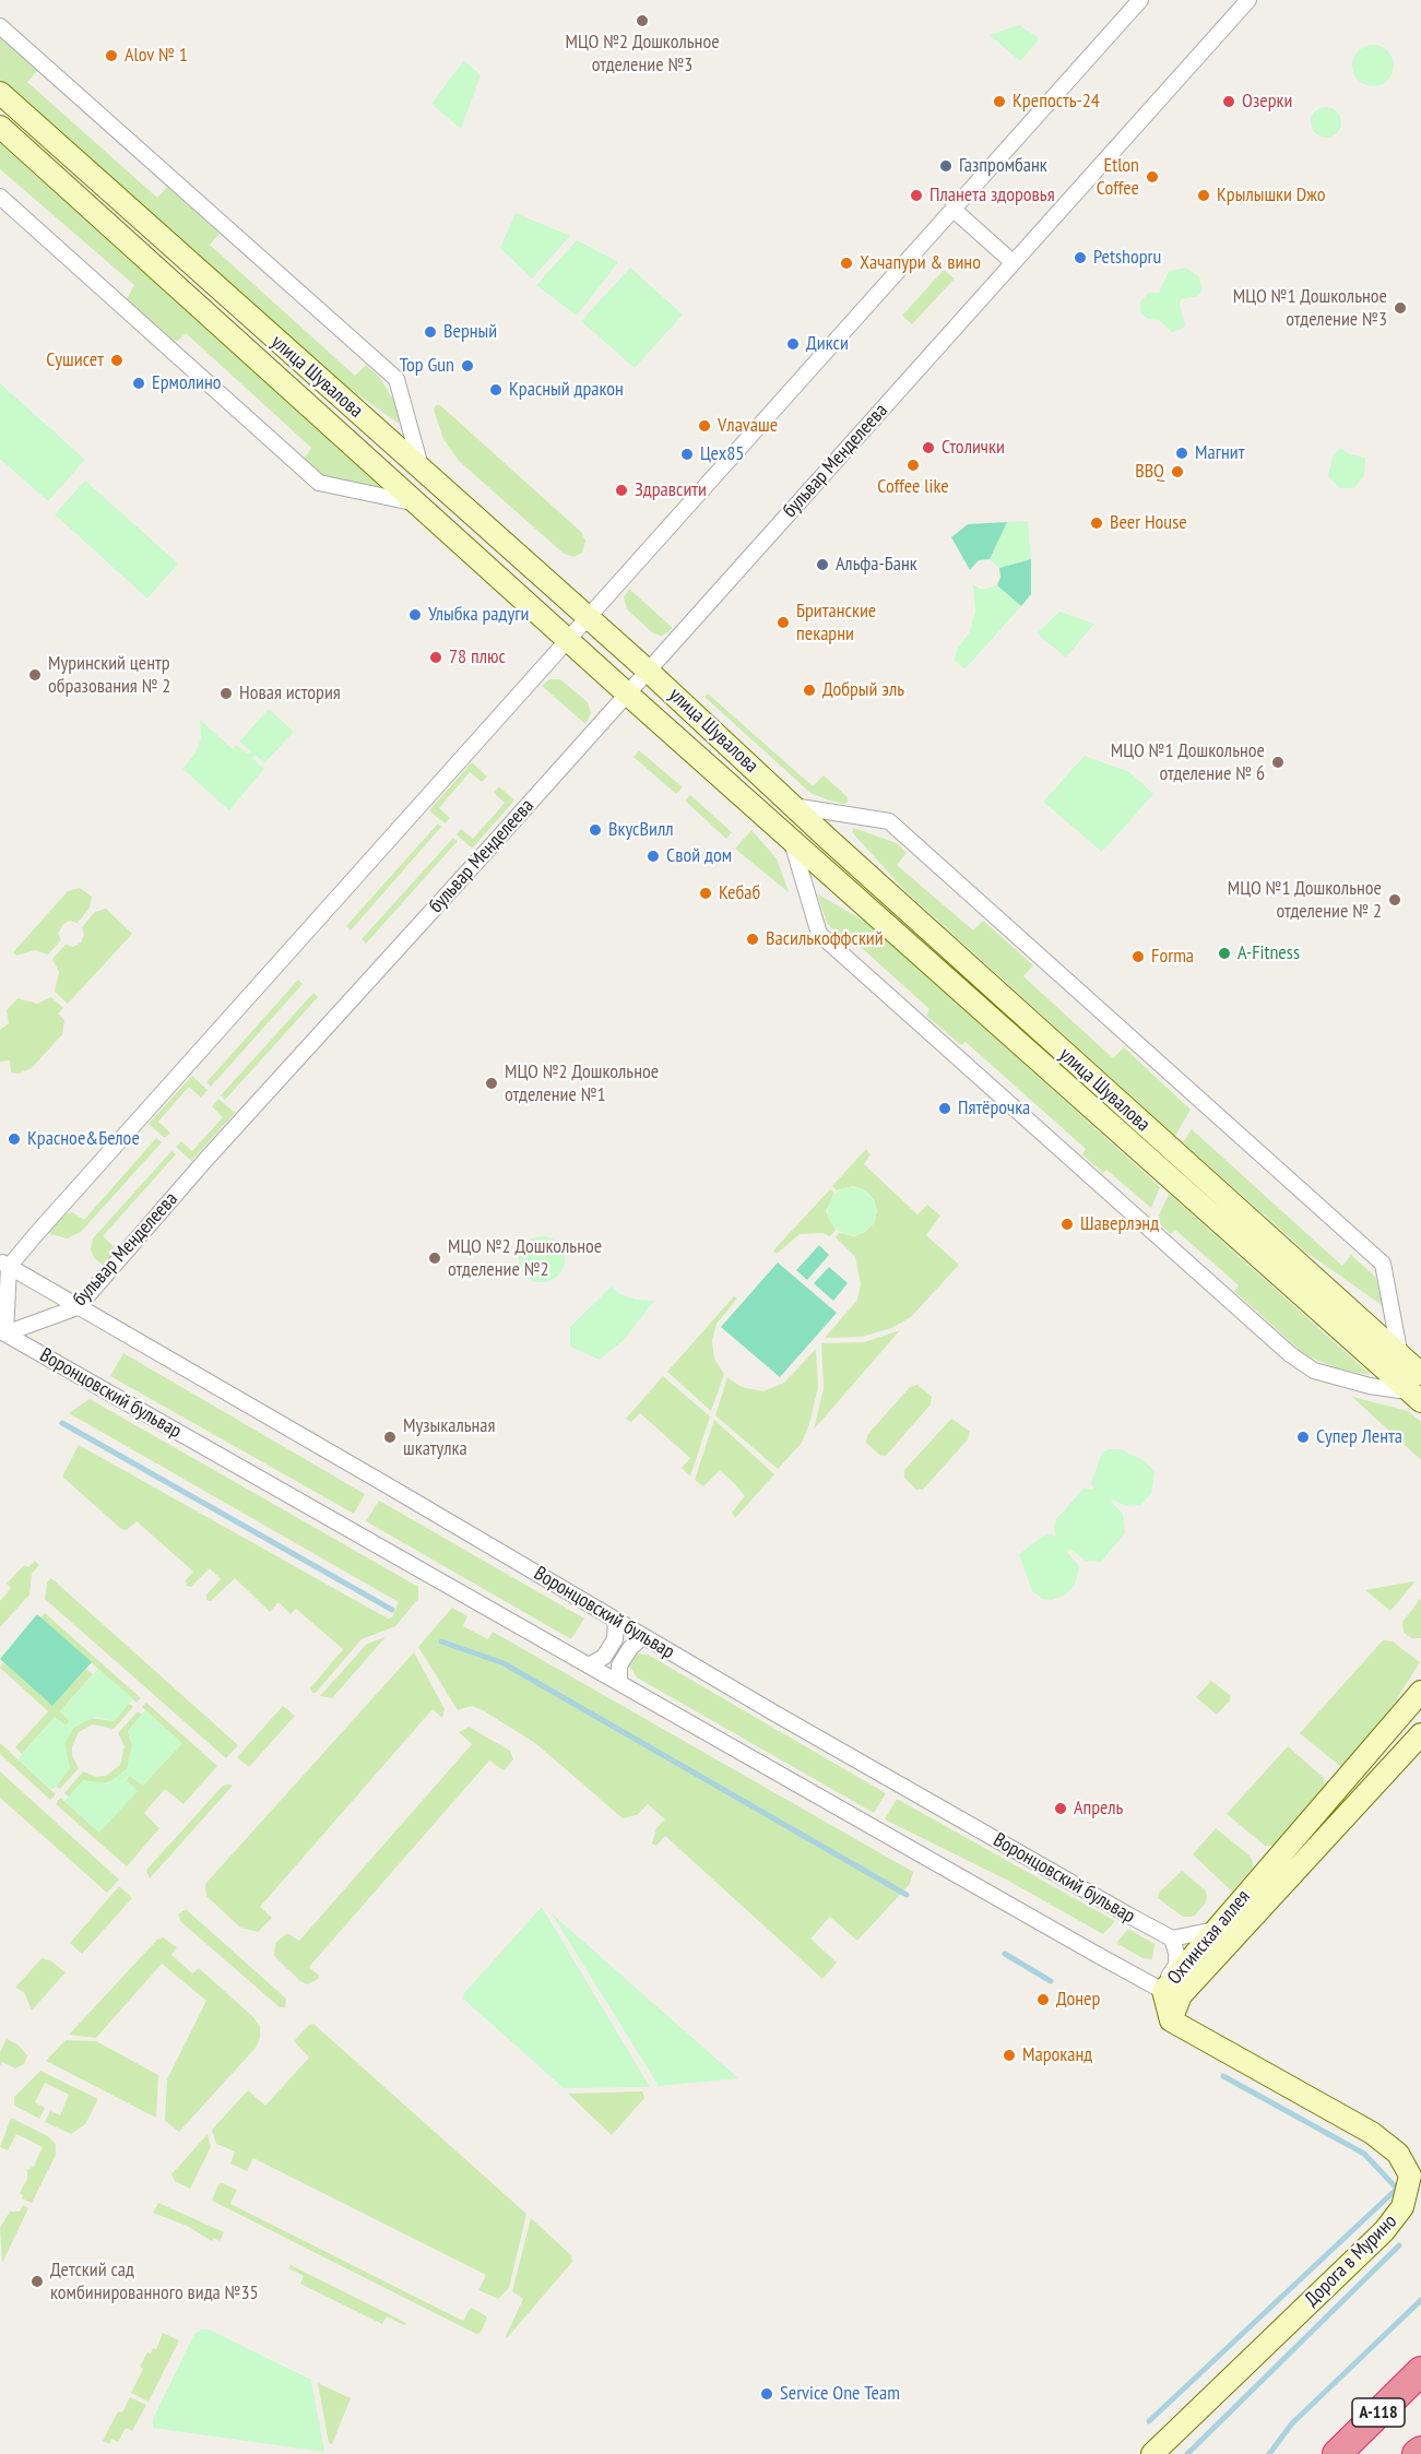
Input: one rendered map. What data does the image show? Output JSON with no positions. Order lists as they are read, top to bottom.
{
  "streets": {
    "highway": ["А-118"],
    "street": [
      "улица Шувалова",
      "бульвар Менделеева",
      "Воронцовский бульвар",
      "Охтинская аллея",
      "Дорога в Мурино"
    ]
  },
  "crossings": [
    ["улица Шувалова", "бульвар Менделеева"],
    ["бульвар Менделеева", "Воронцовский бульвар"],
    ["Воронцовский бульвар", "Охтинская аллея"],
    ["Охтинская аллея", "Дорога в Мурино"]
  ],
  "places": [
    "МЦО №2 Дошкольное отделение №3",
    "Alov № 1",
    "Крепость-24",
    "Озерки",
    "Газпромбанк",
    "Etlon Coffee",
    "Планета здоровья",
    "Крылышки Dжо",
    "Petshopru",
    "Хачапури & вино",
    "МЦО №1 Дошкольное отделение №3",
    "Верный",
    "Дикси",
    "Сушисет",
    "Top Gun",
    "Ермолино",
    "Красный дракон",
    "Vлаvаше",
    "Столички",
    "Магнит",
    "Цех85",
    "Coffee like",
    "BBQ",
    "Здравсити",
    "Beer House",
    "Альфа-Банк",
    "Улыбка радуги",
    "Британские пекарни",
    "78 плюс",
    "Муринский центр образования № 2",
    "Добрый эль",
    "Новая история",
    "МЦО №1 Дошкольное отделение № 6",
    "ВкусВилл",
    "Свой дом",
    "Кебаб",
    "МЦО №1 Дошкольное отделение № 2",
    "Василькоффский",
    "A-Fitness",
    "Forma",
    "МЦО №2 Дошкольное отделение №1",
    "Пятёрочка",
    "Красное&Белое",
    "Шаверлэнд",
    "МЦО №2 Дошкольное отделение №2",
    "Музыкальная шкатулка",
    "Супер Лента",
    "Апрель",
    "Донер",
    "Мароканд",
    "Детский сад комбинированного вида №35",
    "Service One Team"
  ]
}
